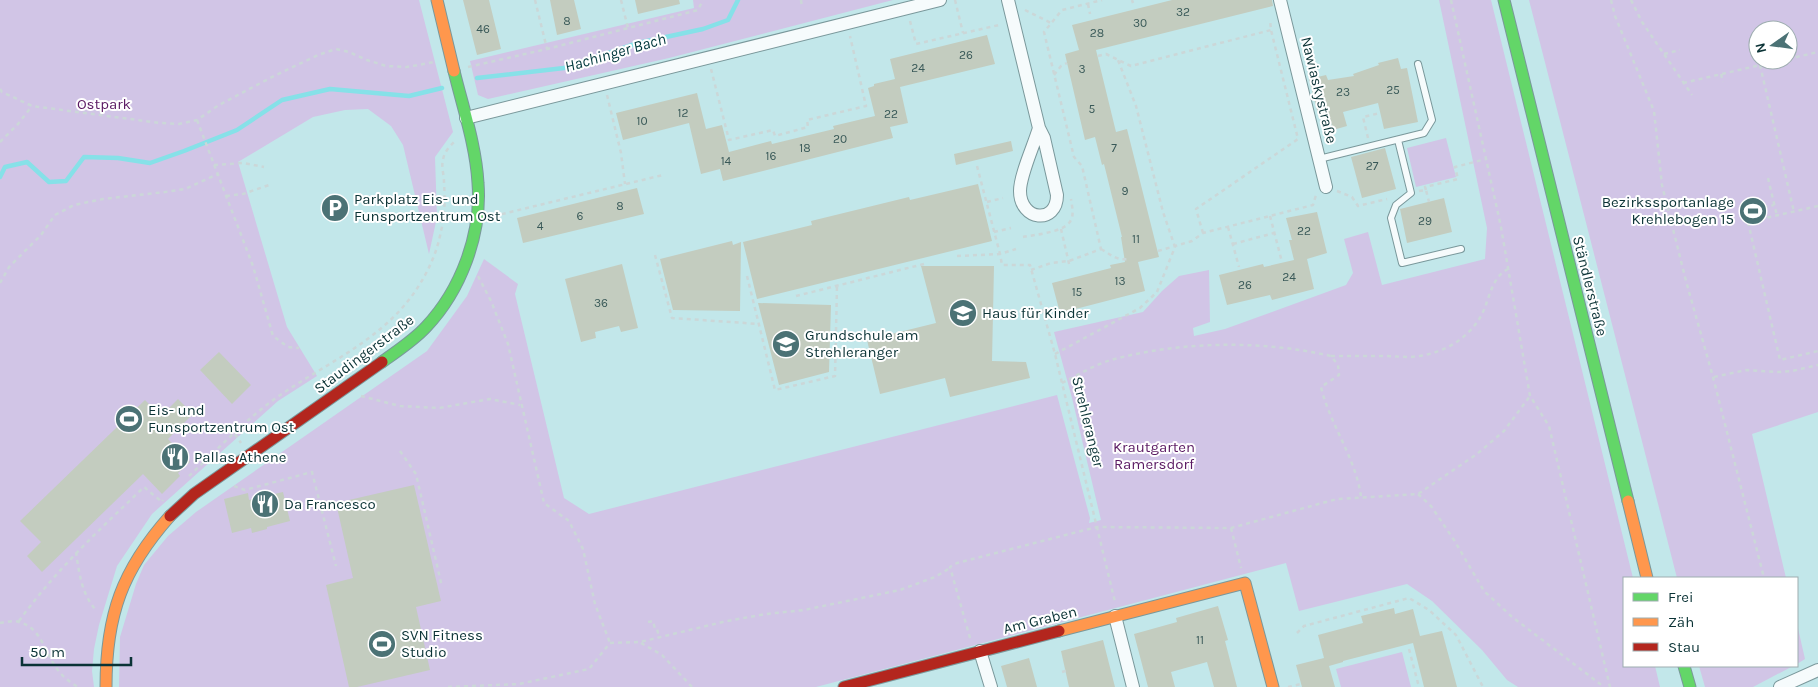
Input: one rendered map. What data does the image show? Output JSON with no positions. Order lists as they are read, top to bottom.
{
  "streets": {
    "main road": ["Ständlerstraße", "Staudingerstraße", "Am Graben"],
    "street": ["Nawiaskystraße"],
    "path": ["Strehleranger"]
  },
  "crossings": [
    ["Strehleranger", "Am Graben"]
  ],
  "water": ["Hachinger Bach"],
  "parks": ["Ostpark", "Krautgarten Ramersdorf"],
  "places": {
    "parking": ["Parkplatz Eis- und Funsportzentrum Ost"],
    "sports": ["Bezirkssportanlage Krehlebogen 15", "Eis- und Funsportzentrum Ost", "SVN Fitness Studio"],
    "school or university": ["Haus für Kinder", "Grundschule am Strehleranger"],
    "restaurant": ["Pallas Athene", "Da Francesco"]
  },
  "house_numbers": [
    "32",
    "8",
    "30",
    "46",
    "28",
    "26",
    "24",
    "3",
    "25",
    "23",
    "5",
    "12",
    "22",
    "10",
    "20",
    "18",
    "7",
    "16",
    "14",
    "27",
    "9",
    "8",
    "6",
    "29",
    "4",
    "22",
    "11",
    "24",
    "13",
    "26",
    "15",
    "36",
    "11"
  ],
  "legend": ["Frei", "Zäh", "Stau"],
  "scale_bar": "50 m",
  "north": "left"
}
